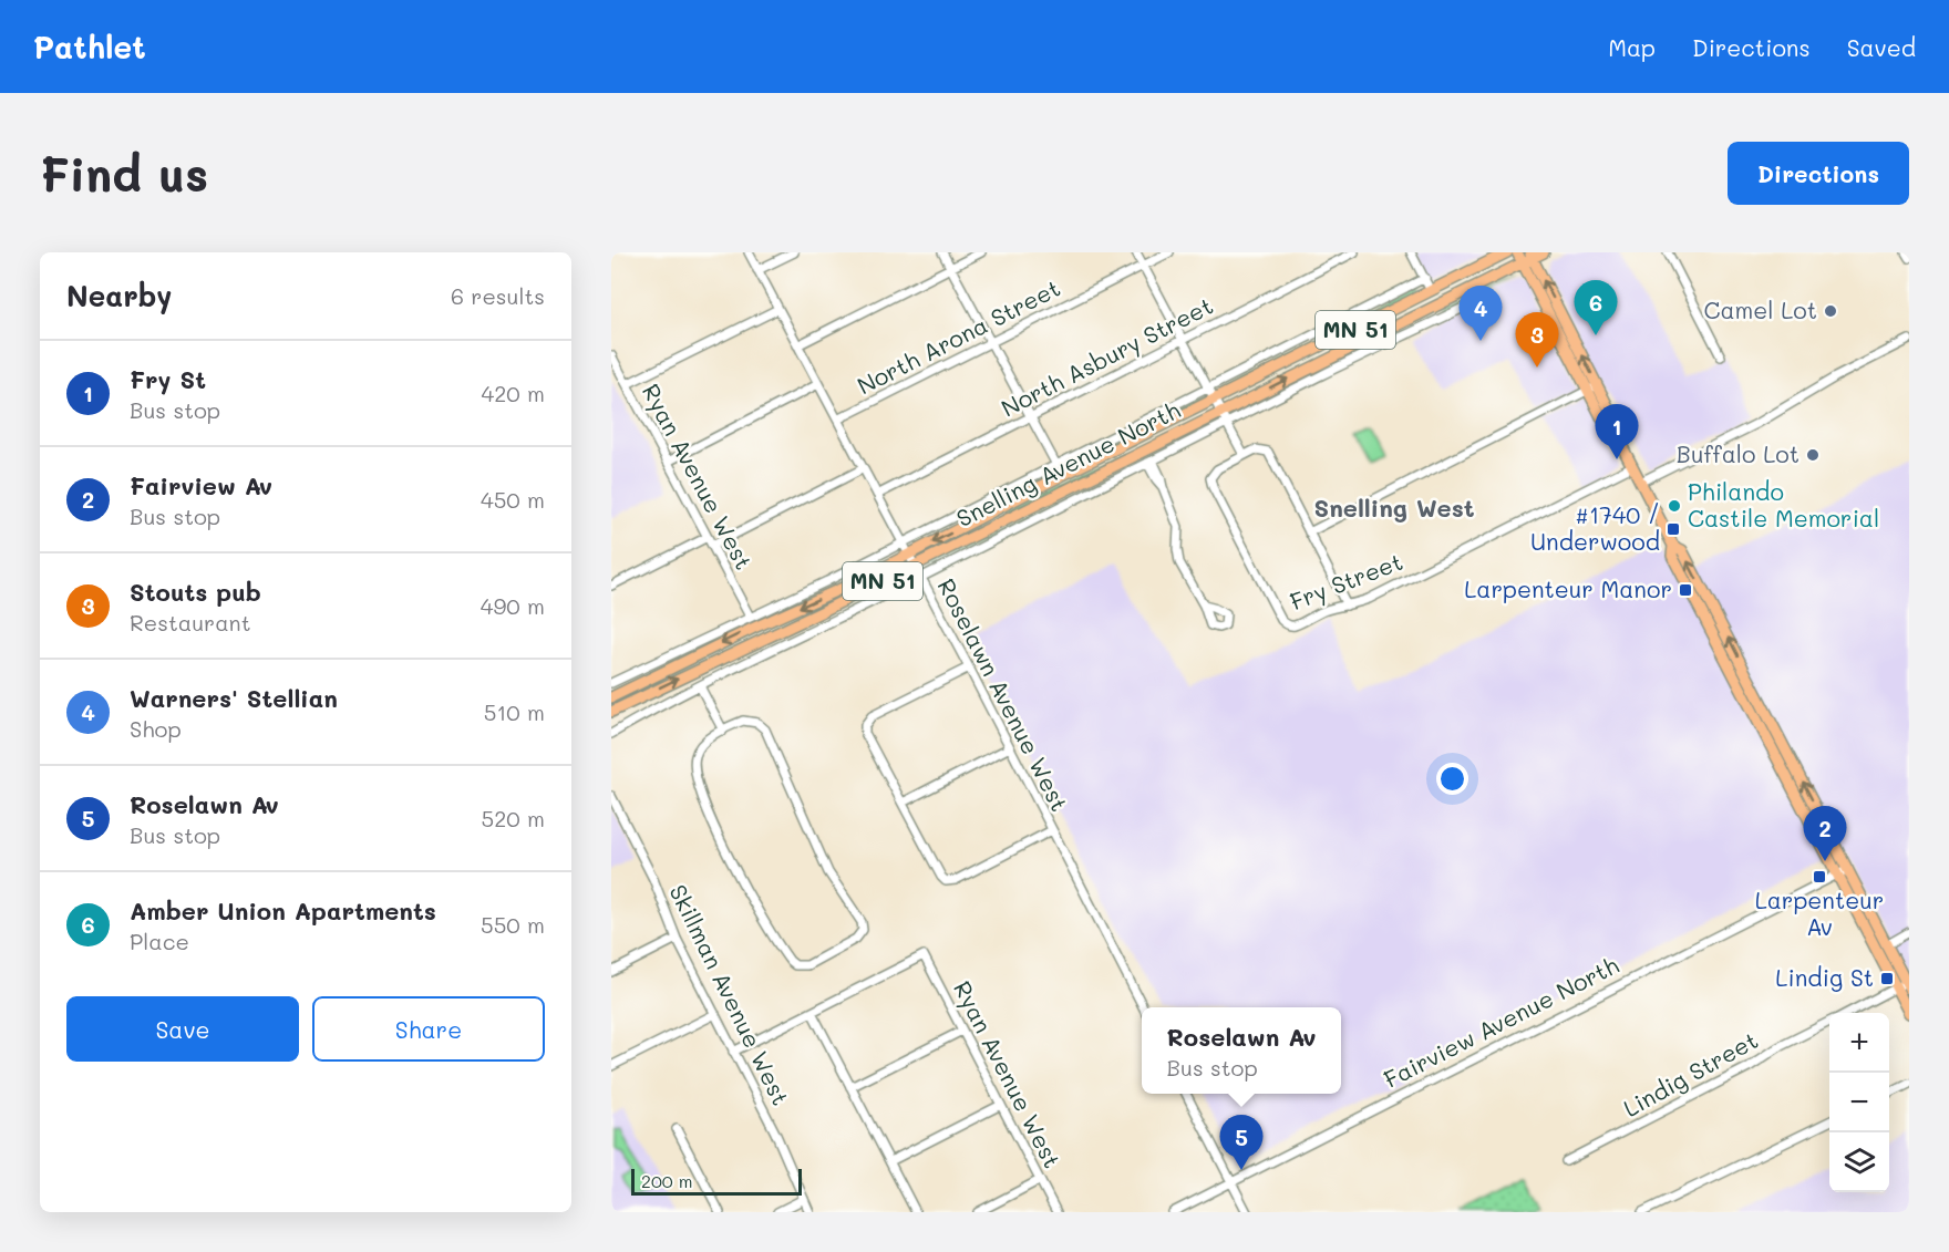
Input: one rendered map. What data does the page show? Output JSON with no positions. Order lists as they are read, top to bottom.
{
  "streets": {
    "main road": ["MN 51", "Snelling Avenue North"],
    "street": [
      "North Arona Street",
      "North Asbury Street",
      "Ryan Avenue West",
      "Fry Street",
      "Roselawn Avenue West",
      "Skillman Avenue West",
      "Fairview Avenue North",
      "Lindig Street"
    ]
  },
  "crossings": [
    ["North Arona Street", "Roselawn Avenue West"],
    ["North Asbury Street", "Roselawn Avenue West"],
    ["Snelling Avenue North", "Roselawn Avenue West"]
  ],
  "districts": ["Snelling West"],
  "places": {
    "other": ["Camel Lot", "Buffalo Lot", "Philando Castile Memorial"],
    "transit": [
      "#1740 / Underwood",
      "Larpenteur Manor",
      "Larpenteur Av",
      "Lindig St"
    ]
  },
  "scale_bar": "200 m",
  "page": {
    "header": "Pathlet",
    "nav": ["Map", "Directions", "Saved"],
    "buttons": [
      "Directions",
      ["Save", "Share"]
    ],
    "title": "Find us",
    "heading": ["Nearby", "6 results"],
    "pins": [
      "6",
      "4",
      "3",
      "1",
      "2",
      "5"
    ],
    "list": [
      {
        "mark": "1",
        "name": "Fry St",
        "note": "Bus stop",
        "value": "420 m"
      },
      {
        "mark": "2",
        "name": "Fairview Av",
        "note": "Bus stop",
        "value": "450 m"
      },
      {
        "mark": "3",
        "name": "Stouts pub",
        "note": "Restaurant",
        "value": "490 m"
      },
      {
        "mark": "4",
        "name": "Warners' Stellian",
        "note": "Shop",
        "value": "510 m"
      },
      {
        "mark": "5",
        "name": "Roselawn Av",
        "note": "Bus stop",
        "value": "520 m"
      },
      {
        "mark": "6",
        "name": "Amber Union Apartments",
        "note": "Place",
        "value": "550 m"
      }
    ],
    "popup": ["Roselawn Av", "Bus stop"],
    "map_buttons": ["+", "−"],
    "scale": "200 m"
  }
}
